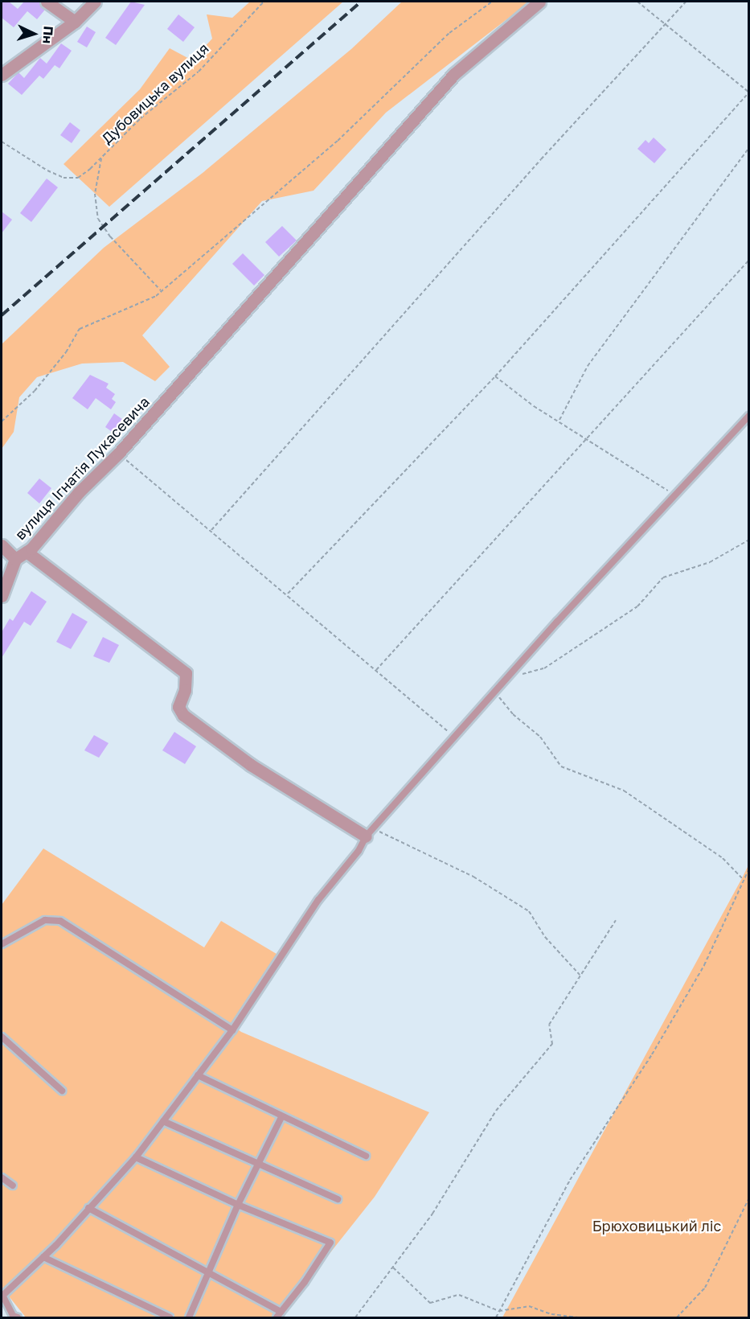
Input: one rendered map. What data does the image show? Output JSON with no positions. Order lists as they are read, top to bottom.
{
  "streets": {
    "street": ["вулиця Ігнатія Лукасевича"],
    "path": ["Дубовицька вулиця"]
  },
  "parks": ["Брюховицький ліс"],
  "north": "right"
}
